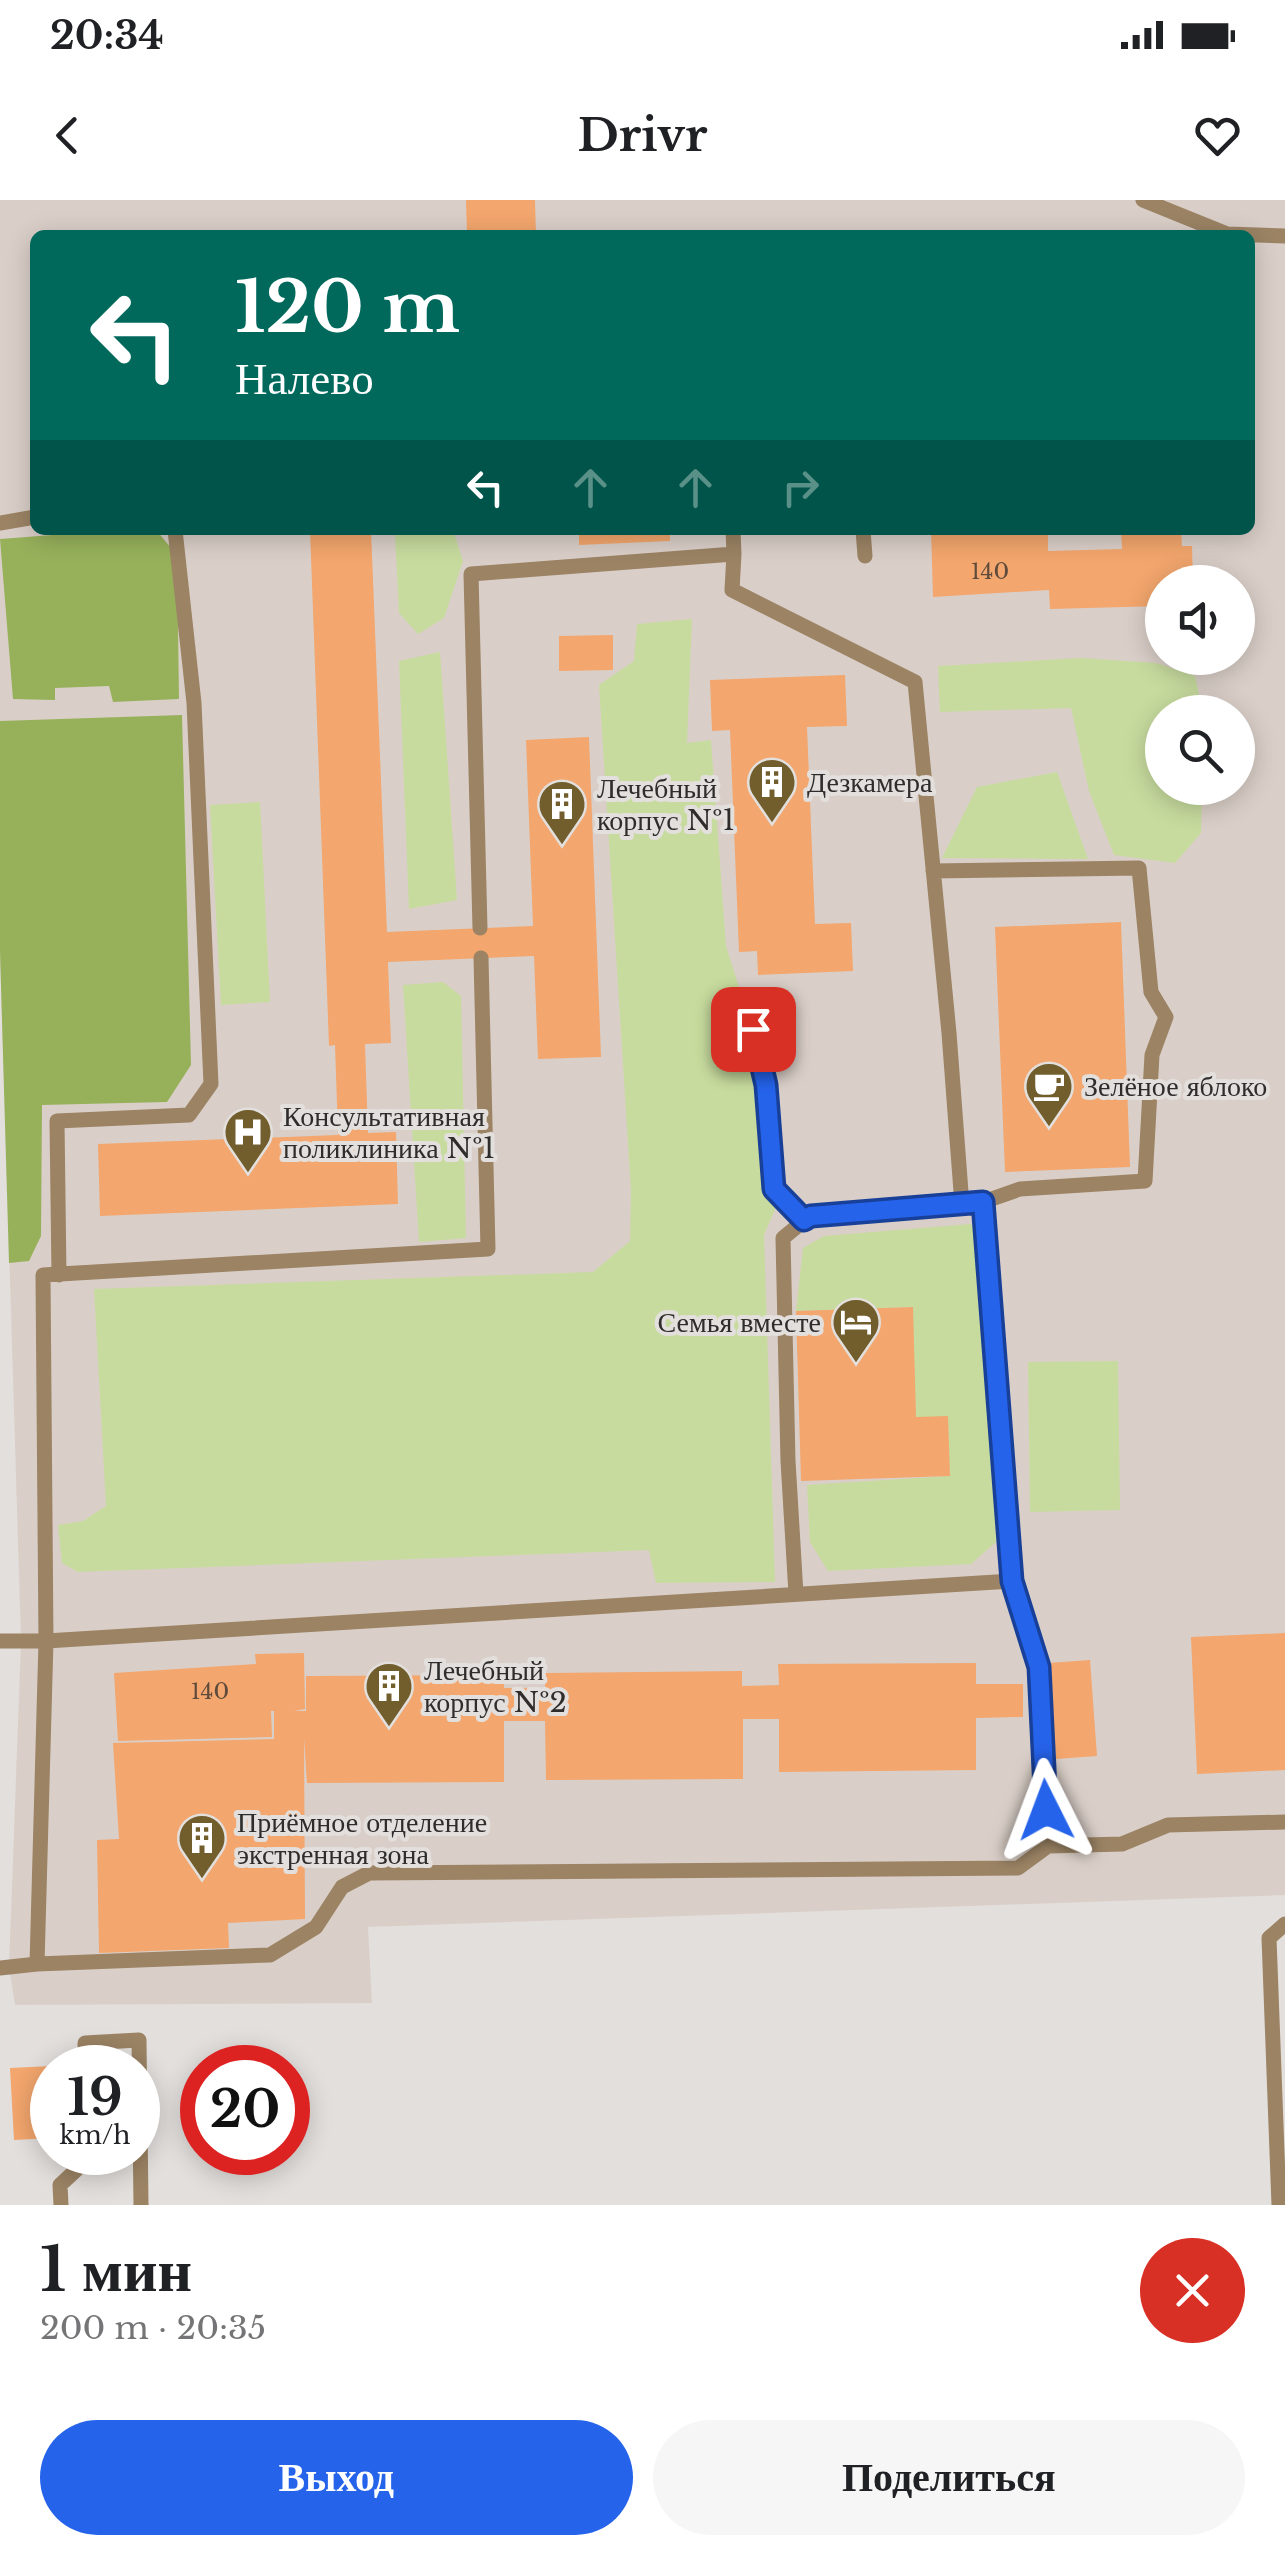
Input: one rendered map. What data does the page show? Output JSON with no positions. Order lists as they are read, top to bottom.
{
  "places": {
    "building": [
      "Дезкамера",
      "Лечебный корпус №1",
      "Лечебный корпус №2",
      "Приёмное отделение экстренная зона"
    ],
    "cafe": ["Зелёное яблоко"],
    "hospital": ["Консультативная поликлиника №1"],
    "hotel": ["Семья вместе"]
  },
  "house_numbers": ["140", "140"],
  "page": {
    "status": "20:34",
    "header": "Drivr",
    "turn": ["120 m", "Налево"],
    "speed": "19 km/h",
    "limit": "20",
    "heading": ["1 мин", "200 m · 20:35"],
    "buttons": ["Выход", "Поделиться"]
  }
}
